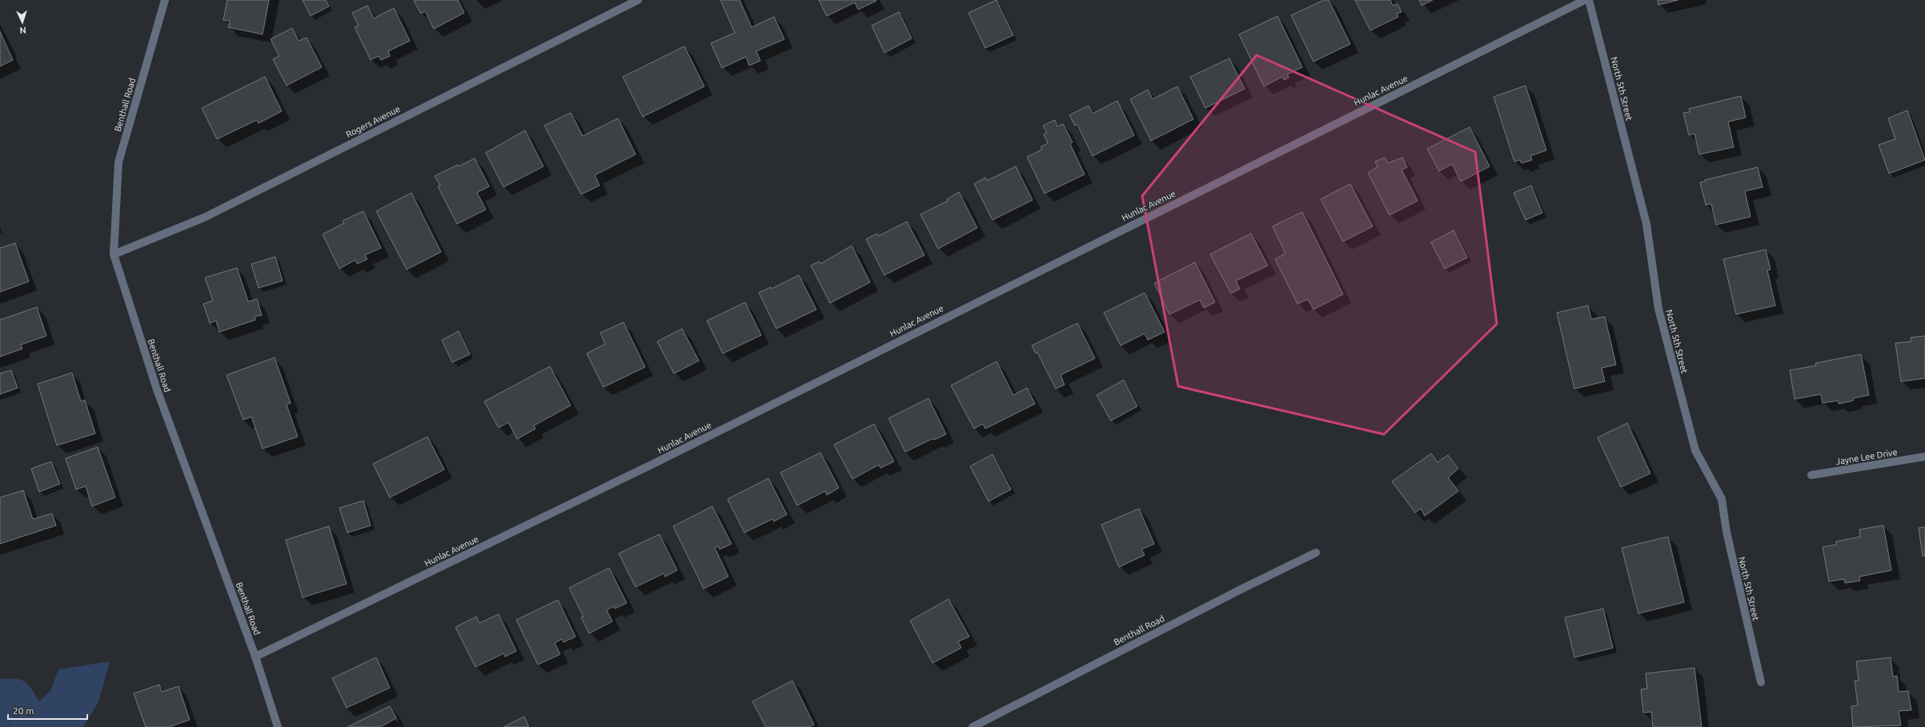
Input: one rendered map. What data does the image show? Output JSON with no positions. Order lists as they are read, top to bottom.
{
  "streets": {
    "street": [
      "North 5th Street",
      "Hunlac Avenue",
      "Benthall Road",
      "Rogers Avenue",
      "Jayne Lee Drive"
    ]
  },
  "crossings": [
    ["Hunlac Avenue", "Benthall Road"],
    ["Benthall Road", "Rogers Avenue"]
  ],
  "scale_bar": "20 m",
  "north": "bottom"
}
